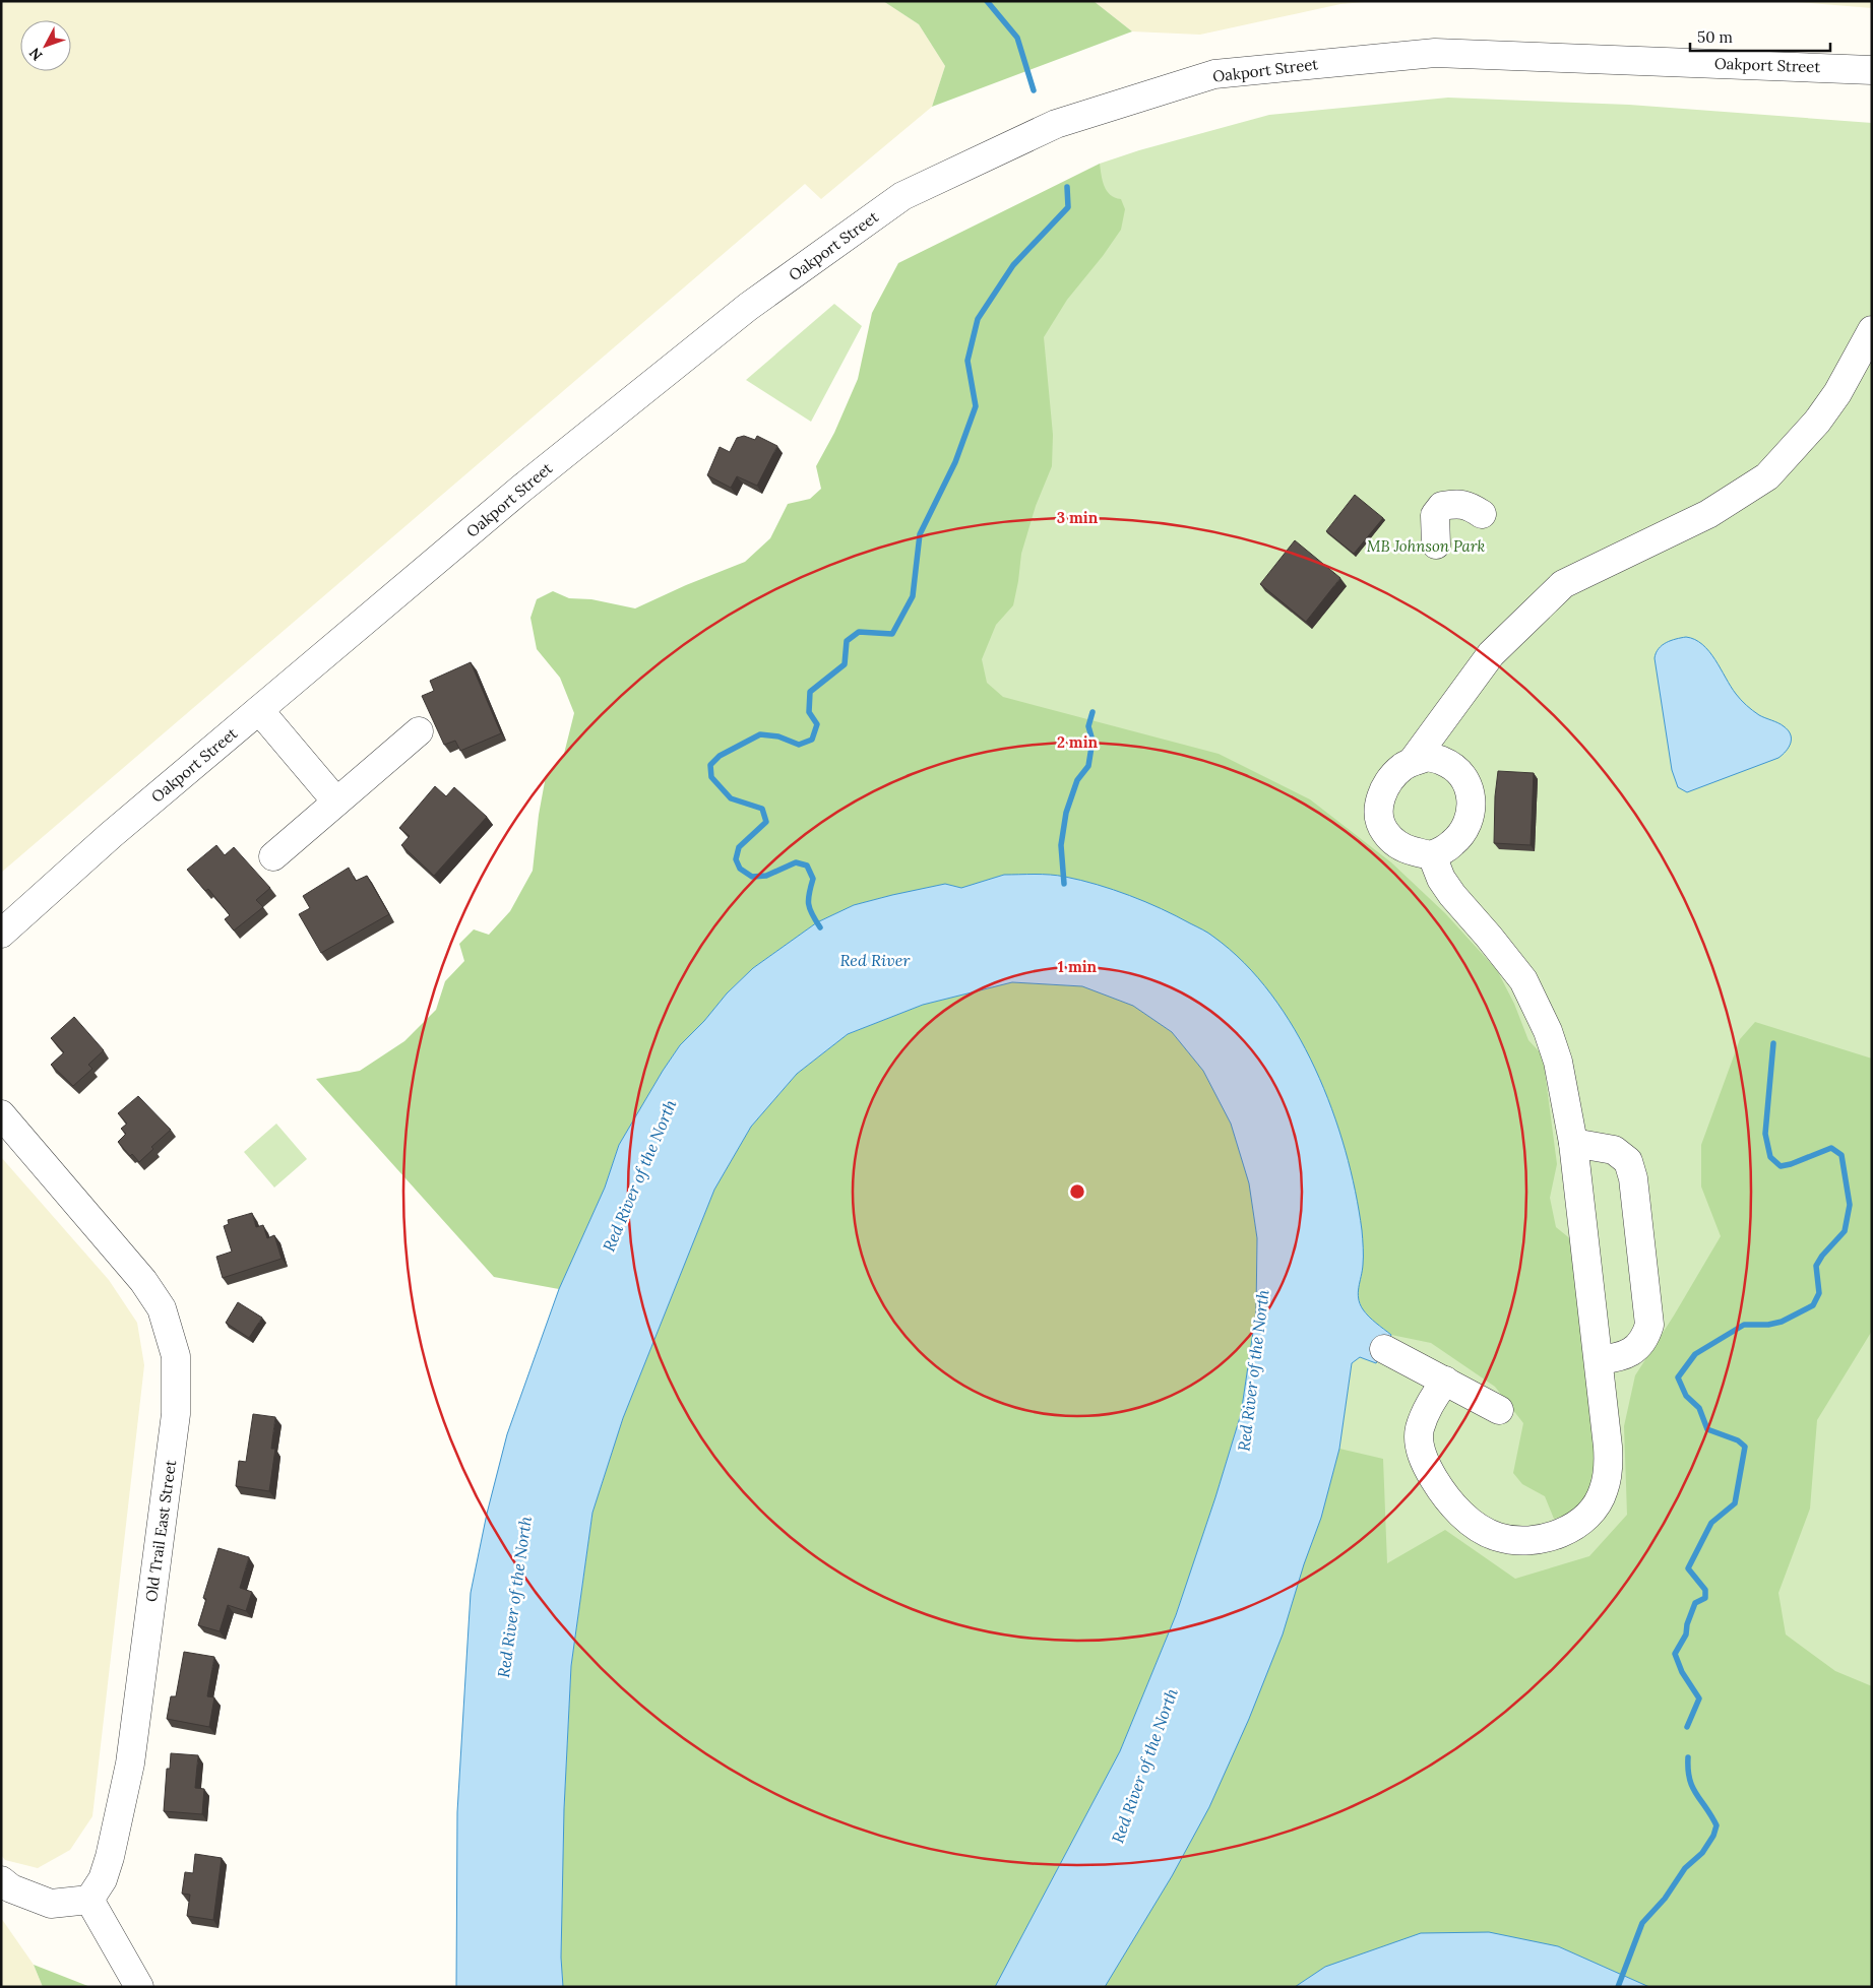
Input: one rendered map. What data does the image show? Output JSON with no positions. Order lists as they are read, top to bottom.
{
  "streets": {
    "street": ["Oakport Street", "Old Trail East Street"]
  },
  "water": ["Red River", "Red River of the North"],
  "parks": ["MB Johnson Park"],
  "scale_bar": "50 m",
  "north": "bottom left",
  "rings": ["3 min", "2 min", "1 min"]
}
